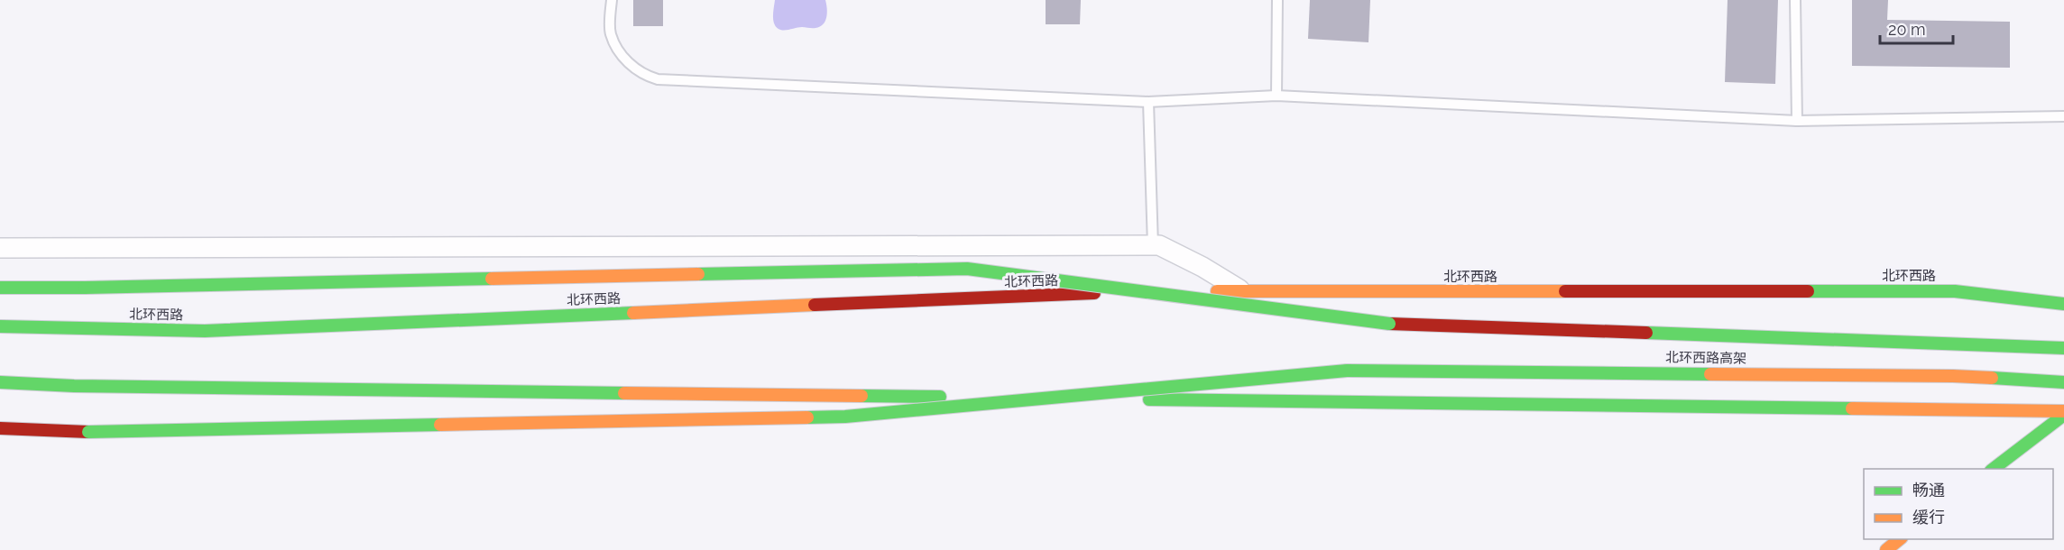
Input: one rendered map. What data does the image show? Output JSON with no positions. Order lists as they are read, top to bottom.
{
  "streets": {
    "main road": ["北环西路", "北环西路高架"]
  },
  "legend": ["畅通", "缓行"],
  "scale_bar": "20 m"
}
